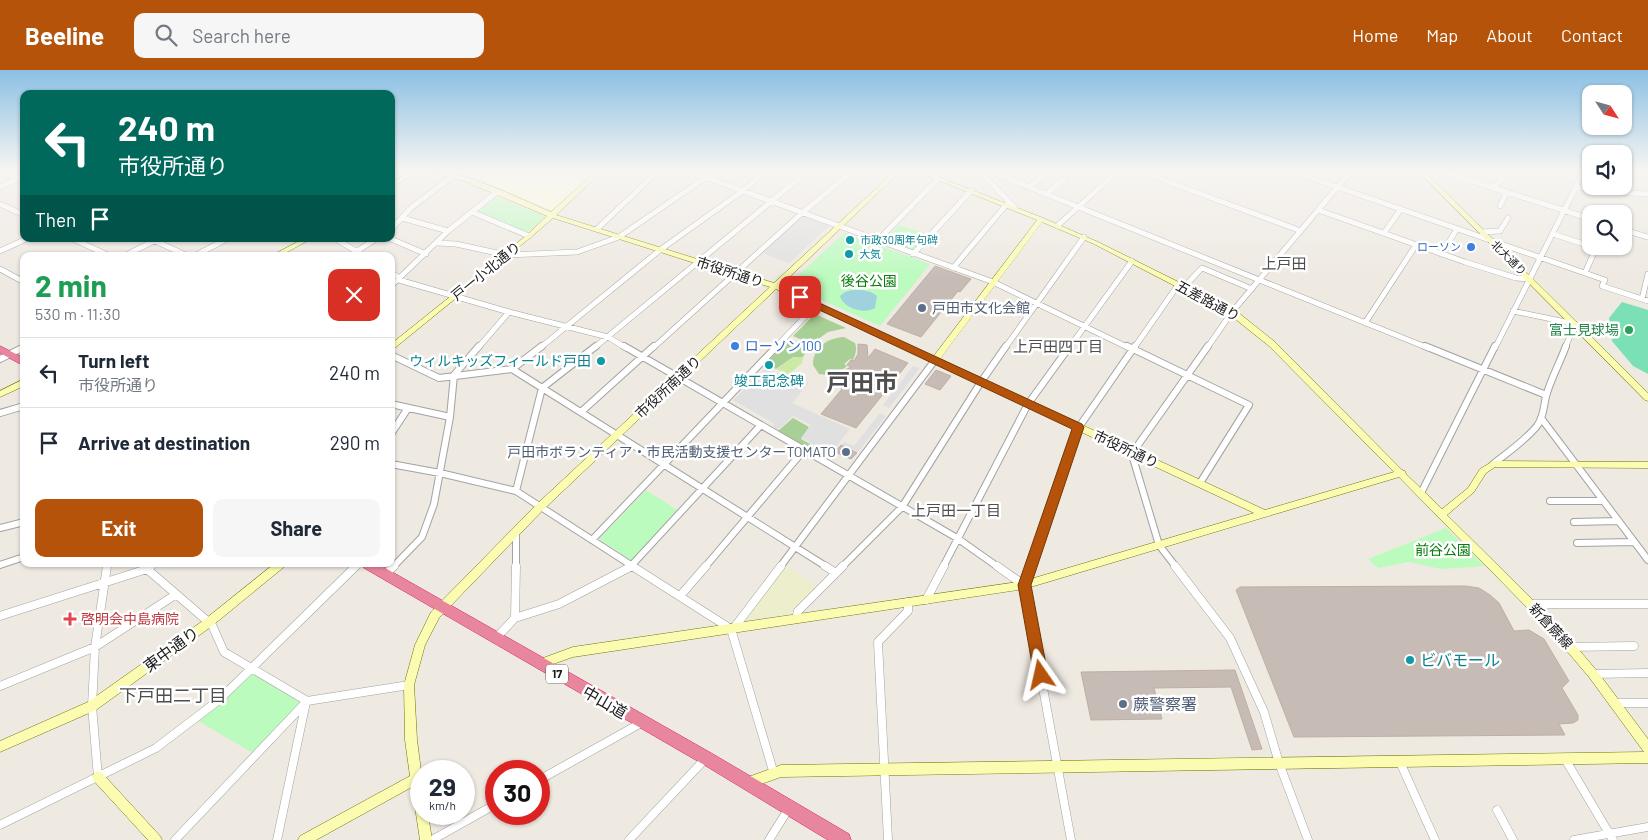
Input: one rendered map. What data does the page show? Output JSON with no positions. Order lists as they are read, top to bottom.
{
  "streets": {
    "highway": ["17", "中山道"],
    "street": [
      "北大通り",
      "戸一小北通り",
      "市役所通り",
      "五差路通り",
      "市役所南通り",
      "新倉蕨線",
      "東中通り"
    ]
  },
  "crossings": [
    ["戸一小北通り", "市役所通り"],
    ["市役所通り", "市役所南通り"],
    ["五差路通り", "新倉蕨線"],
    ["市役所南通り", "中山道"]
  ],
  "districts": [
    "上戸田",
    "上戸田四丁目",
    "戸田市",
    "上戸田一丁目",
    "下戸田二丁目"
  ],
  "parks": ["後谷公園", "前谷公園"],
  "places": {
    "other": [
      "市政30周年句碑",
      "ローソン",
      "大気",
      "戸田市文化会館",
      "富士見球場",
      "ローソン100",
      "ウィルキッズフィールド戸田",
      "竣工記念碑",
      "戸田市ボランティア・市民活動支援センターTOMATO",
      "ビバモール",
      "蕨警察署"
    ],
    "health": ["啓明会中島病院"]
  },
  "north": "bottom right",
  "page": {
    "header": "Beeline",
    "search": "Search here",
    "nav": [
      "Home",
      "Map",
      "About",
      "Contact"
    ],
    "turn": ["240 m", "市役所通り"],
    "then": "Then",
    "heading": ["2 min", "530 m · 11:30"],
    "list": [
      {
        "name": "Turn left",
        "note": "市役所通り",
        "value": "240 m"
      },
      {
        "name": "Arrive at destination",
        "value": "290 m"
      }
    ],
    "buttons": ["Exit", "Share"],
    "speed": "29 km/h",
    "limit": "30"
  }
}
